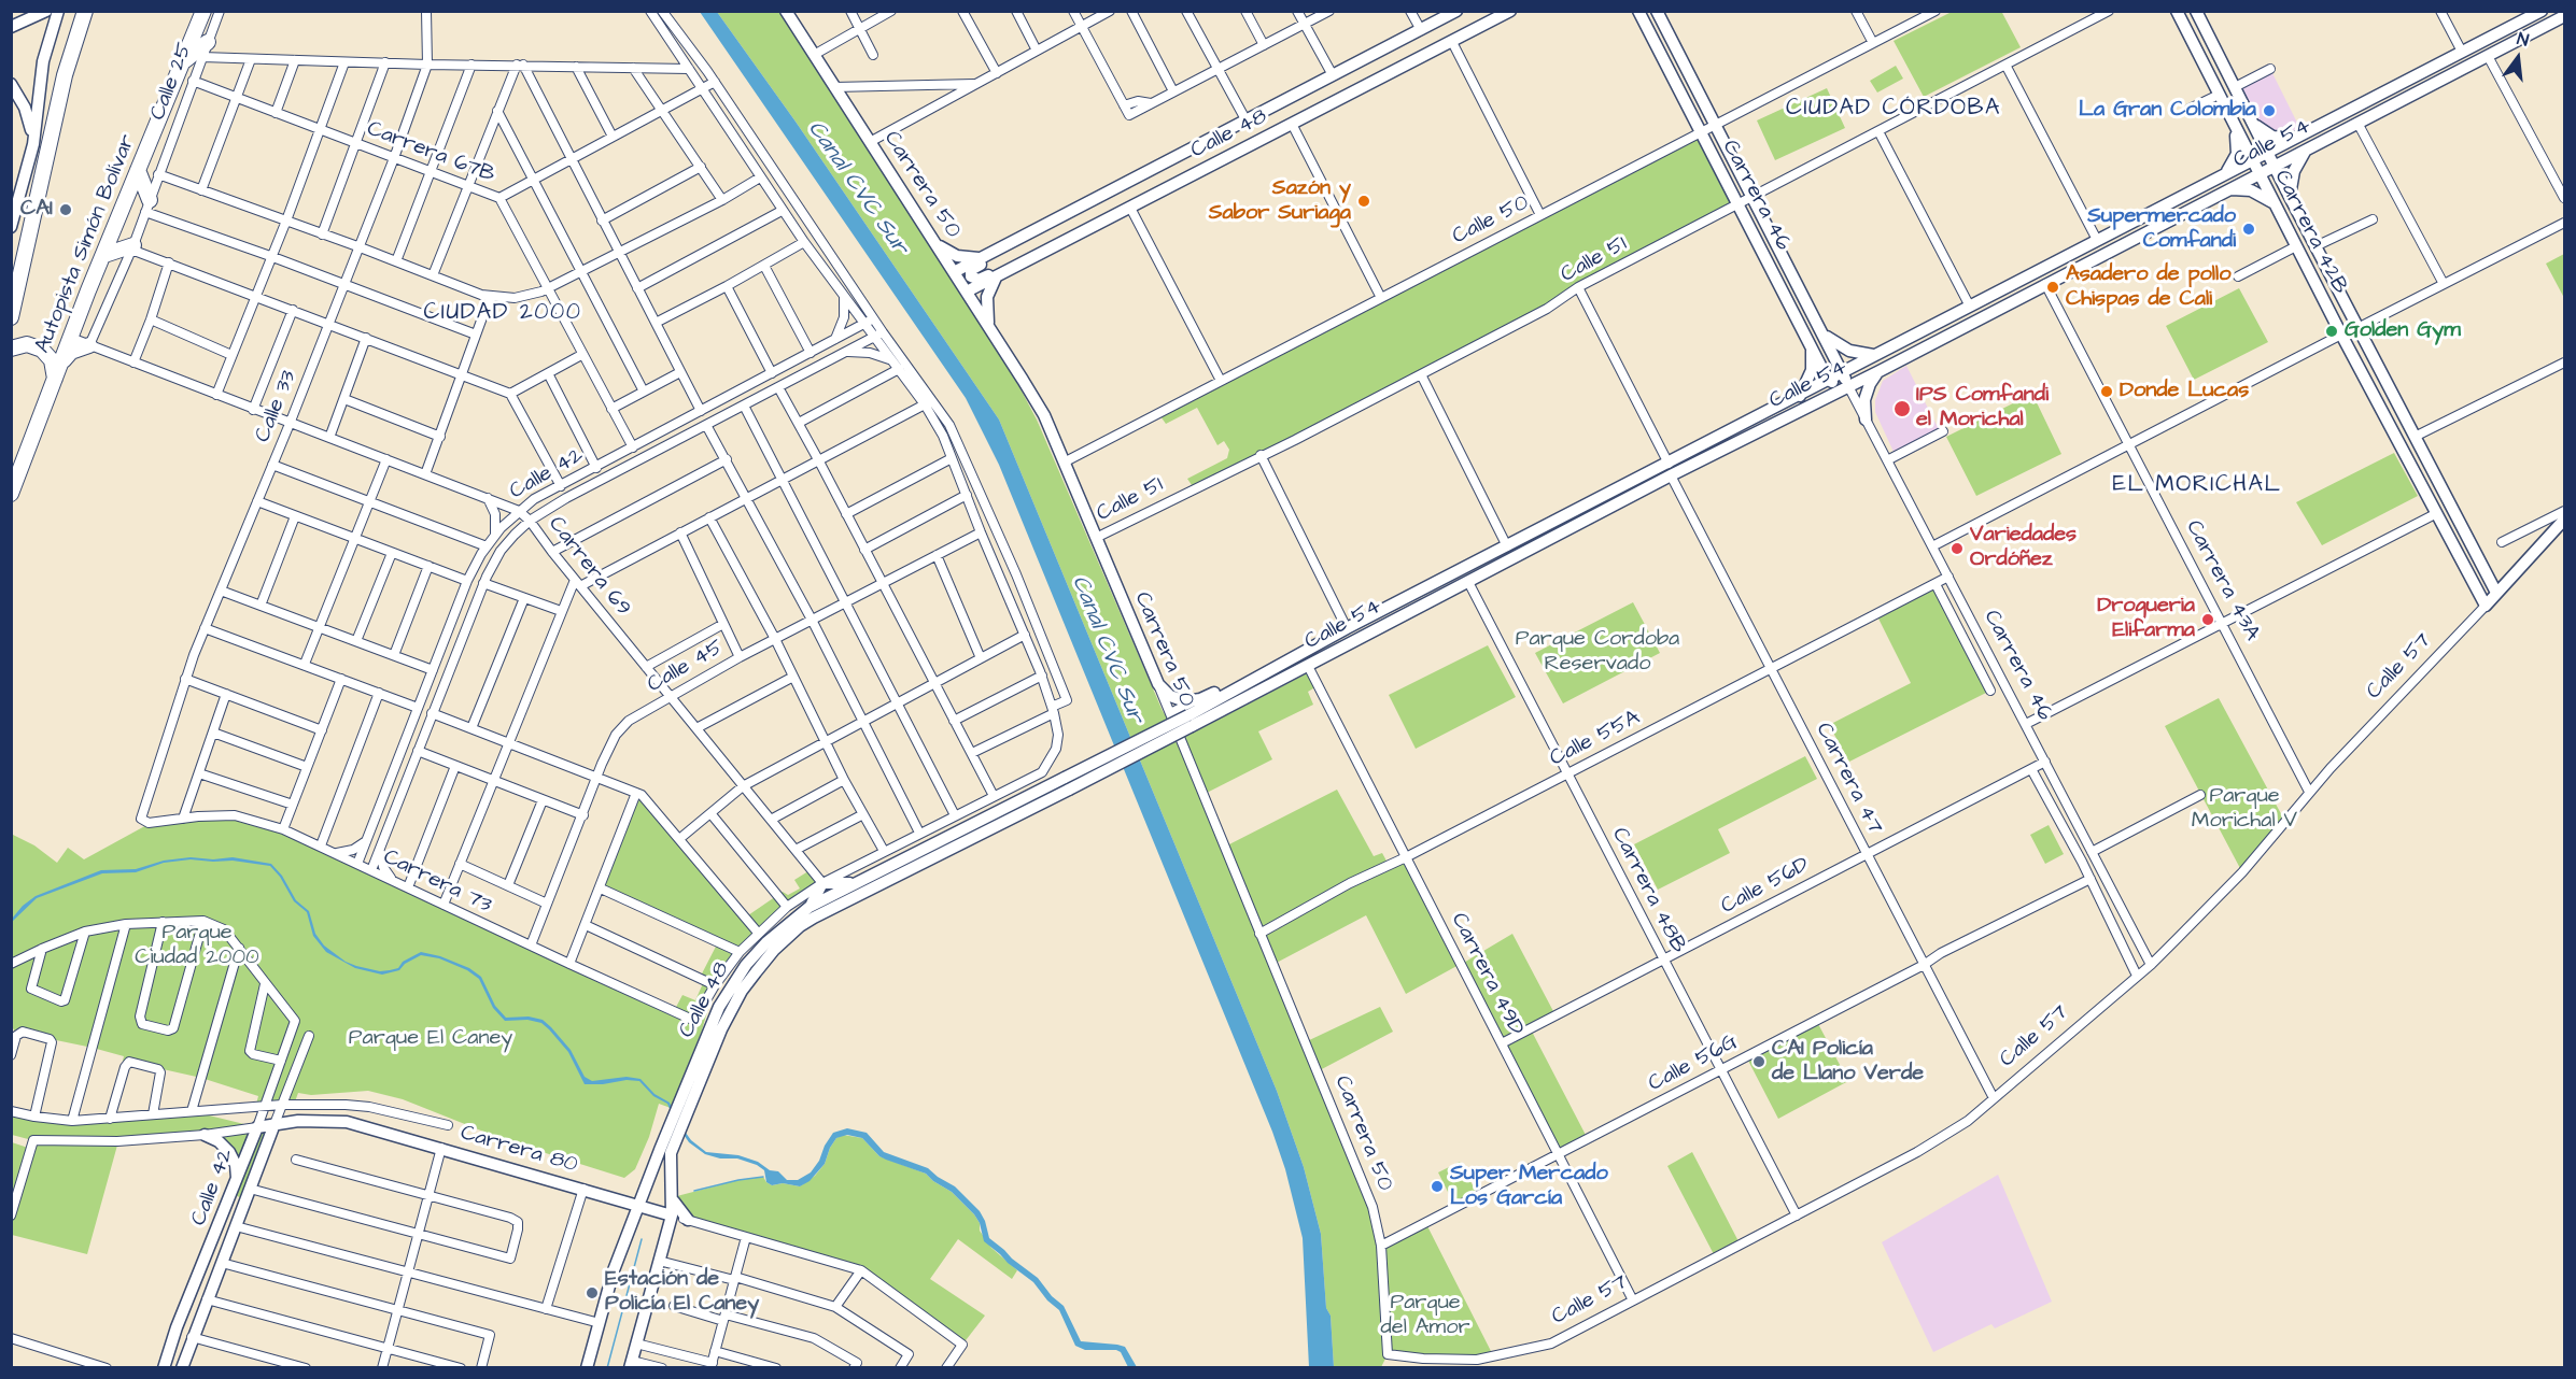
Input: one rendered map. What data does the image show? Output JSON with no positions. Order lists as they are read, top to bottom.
{
  "streets": {
    "highway": ["Autopista Simón Bolívar"],
    "main road": [
      "Calle 48",
      "Calle 54",
      "Carrera 50",
      "Carrera 46",
      "Carrera 42B",
      "Calle 42",
      "Calle 57",
      "Carrera 80"
    ],
    "street": [
      "Calle 25",
      "Carrera 67B",
      "Calle 50",
      "Calle 51",
      "Calle 33",
      "Carrera 69",
      "Carrera 43A",
      "Calle 45",
      "Calle 55A",
      "Carrera 47",
      "Carrera 73",
      "Calle 56D",
      "Carrera 48B",
      "Carrera 49D",
      "Calle 56G"
    ]
  },
  "crossings": [
    ["Calle 25", "Carrera 67B"],
    ["Calle 25", "Carrera 69"],
    ["Calle 48", "Calle 54"],
    ["Calle 48", "Carrera 50"],
    ["Calle 48", "Carrera 69"],
    ["Calle 48", "Carrera 73"],
    ["Calle 48", "Carrera 80"],
    ["Calle 54", "Carrera 50"],
    ["Calle 54", "Carrera 46"],
    ["Calle 54", "Carrera 42B"],
    ["Calle 54", "Carrera 43A"],
    ["Calle 54", "Carrera 47"],
    ["Calle 54", "Carrera 48B"],
    ["Calle 54", "Carrera 49D"],
    ["Carrera 67B", "Calle 33"],
    ["Carrera 67B", "Calle 42"],
    ["Carrera 50", "Calle 50"],
    ["Carrera 50", "Calle 51"],
    ["Carrera 50", "Calle 57"],
    ["Carrera 50", "Calle 55A"],
    ["Carrera 50", "Calle 56G"],
    ["Carrera 46", "Calle 50"],
    ["Carrera 46", "Calle 51"],
    ["Carrera 46", "Calle 57"],
    ["Carrera 46", "Calle 55A"],
    ["Carrera 46", "Calle 56D"],
    ["Carrera 42B", "Calle 57"],
    ["Autopista Simón Bolívar", "Carrera 69"],
    ["Calle 51", "Carrera 47"],
    ["Calle 33", "Carrera 69"],
    ["Calle 33", "Carrera 73"],
    ["Calle 42", "Carrera 69"],
    ["Calle 42", "Carrera 73"],
    ["Calle 42", "Carrera 80"],
    ["Carrera 69", "Calle 45"],
    ["Carrera 43A", "Calle 57"],
    ["Calle 45", "Carrera 73"],
    ["Calle 57", "Carrera 47"],
    ["Calle 57", "Carrera 48B"],
    ["Calle 57", "Carrera 49D"],
    ["Calle 55A", "Carrera 47"],
    ["Calle 55A", "Carrera 48B"],
    ["Calle 55A", "Carrera 49D"],
    ["Carrera 47", "Calle 56D"],
    ["Carrera 47", "Calle 56G"],
    ["Calle 56D", "Carrera 48B"],
    ["Calle 56D", "Carrera 49D"],
    ["Carrera 48B", "Calle 56G"],
    ["Carrera 49D", "Calle 56G"]
  ],
  "districts": ["CIUDAD CÓRDOBA", "CIUDAD 2000", "EL MORICHAL"],
  "water": ["Canal CVC Sur"],
  "parks": [
    "Parque Cordoba Reservado",
    "Parque Morichal V",
    "Parque Ciudad 2000",
    "Parque El Caney",
    "Parque del Amor"
  ],
  "places": [
    "La Gran Colombia",
    "Sazón y Sabor Suriaga",
    "CAI",
    "Supermercado Comfandi",
    "Asadero de pollo Chispas de Cali",
    "Golden Gym",
    "Donde Lucas",
    "IPS Comfandi el Morichal",
    "Variedades Ordóñez",
    "Drogueria Elifarma",
    "CAI Policía de Llano Verde",
    "Super Mercado Los García",
    "Estación de Policía El Caney"
  ],
  "north": "top"
}
